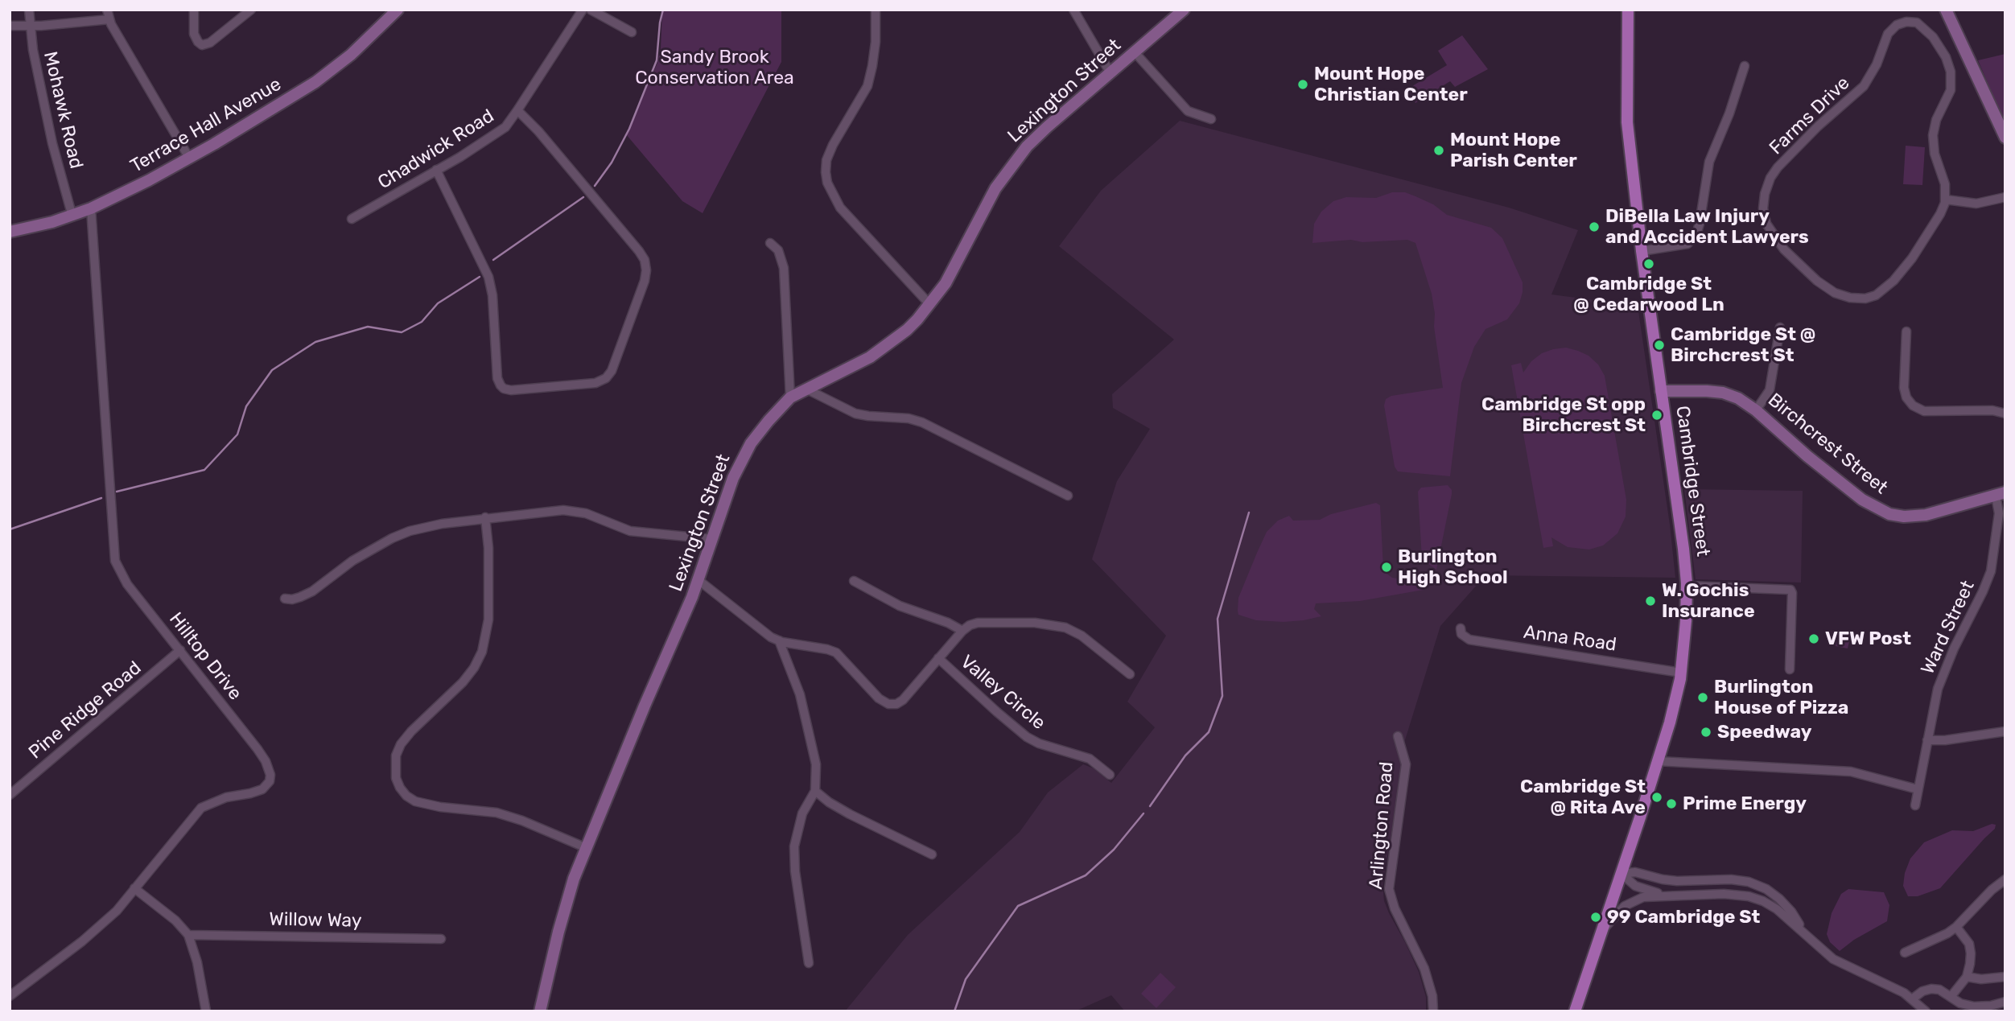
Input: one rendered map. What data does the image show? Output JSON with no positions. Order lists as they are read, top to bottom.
{
  "streets": {
    "main road": ["Cambridge Street"],
    "street": [
      "Lexington Street",
      "Mohawk Road",
      "Farms Drive",
      "Terrace Hall Avenue",
      "Chadwick Road",
      "Birchcrest Street",
      "Ward Street",
      "Anna Road",
      "Hilltop Drive",
      "Valley Circle",
      "Pine Ridge Road",
      "Arlington Road",
      "Willow Way"
    ]
  },
  "crossings": [
    ["Mohawk Road", "Terrace Hall Avenue"],
    ["Terrace Hall Avenue", "Hilltop Drive"],
    ["Birchcrest Street", "Cambridge Street"],
    ["Birchcrest Street", "Ward Street"],
    ["Cambridge Street", "Anna Road"],
    ["Hilltop Drive", "Pine Ridge Road"]
  ],
  "parks": ["Sandy Brook Conservation Area"],
  "places": [
    "Mount Hope Christian Center",
    "Mount Hope Parish Center",
    "DiBella Law Injury and Accident Lawyers",
    "Cambridge St @ Cedarwood Ln",
    "Cambridge St @ Birchcrest St",
    "Cambridge St opp Birchcrest St",
    "Burlington High School",
    "W. Gochis Insurance",
    "VFW Post",
    "Burlington House of Pizza",
    "Speedway",
    "Cambridge St @ Rita Ave",
    "Prime Energy",
    "99 Cambridge St"
  ]
}
